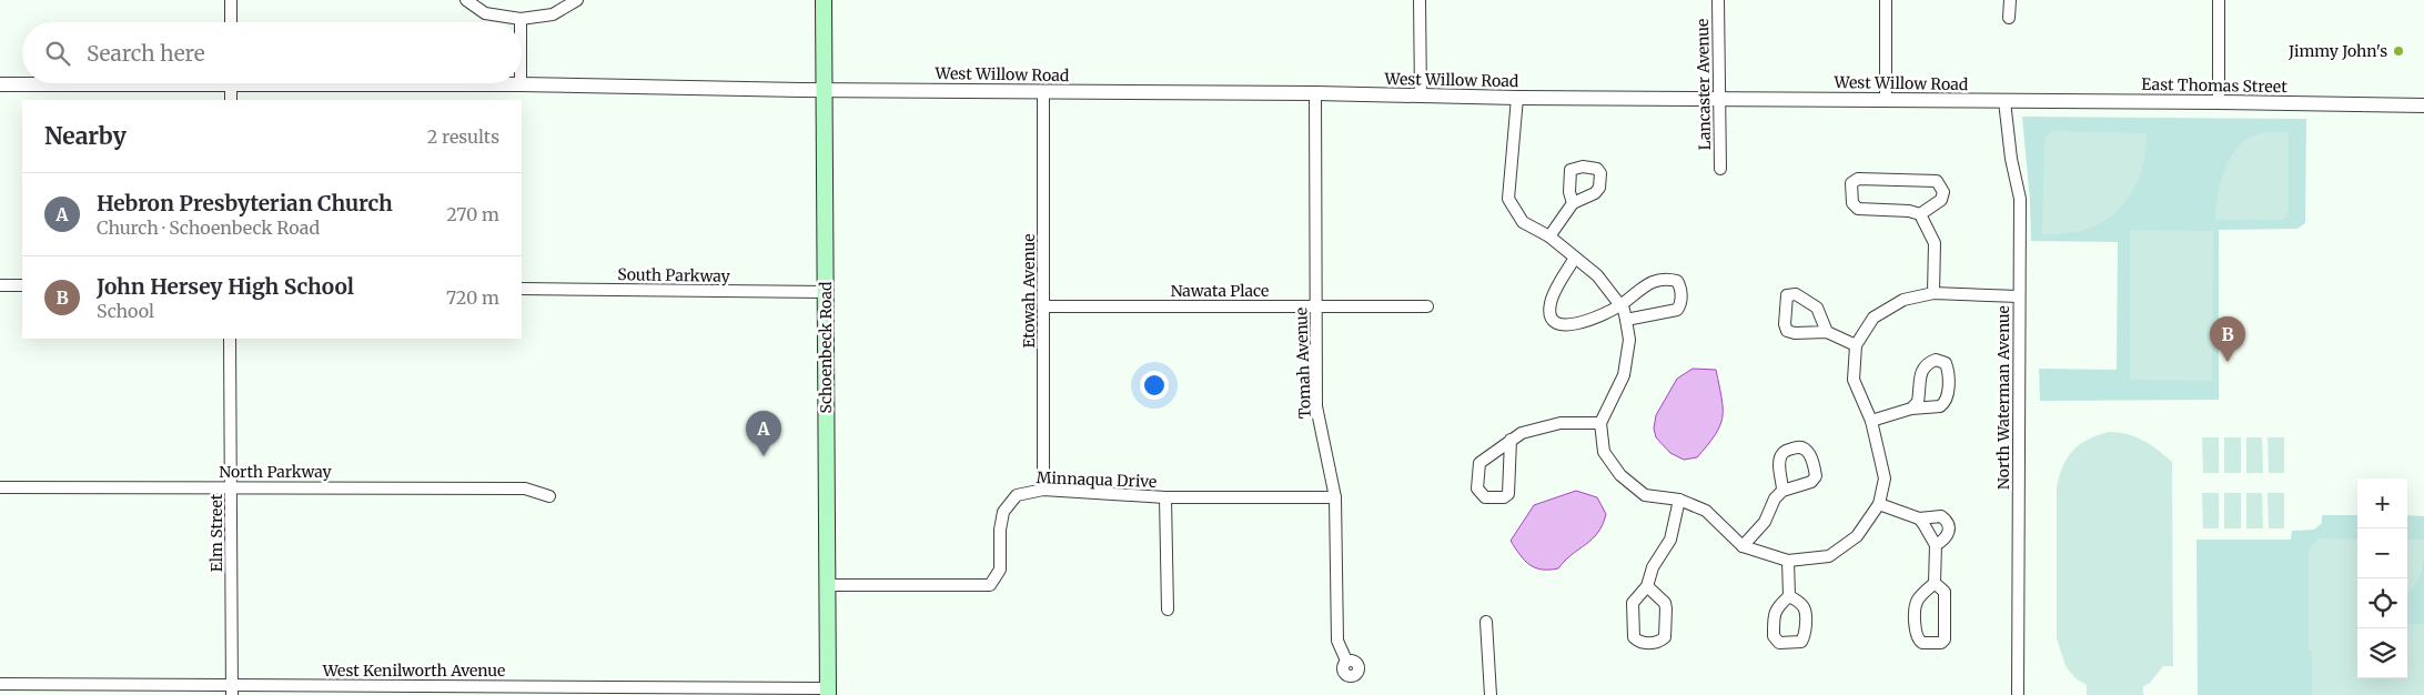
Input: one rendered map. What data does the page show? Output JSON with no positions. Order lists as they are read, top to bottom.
{
  "streets": {
    "main road": ["Schoenbeck Road"],
    "street": [
      "West Willow Road",
      "Lancaster Avenue",
      "East Thomas Street",
      "South Parkway",
      "Etowah Avenue",
      "Nawata Place",
      "Tomah Avenue",
      "North Waterman Avenue",
      "North Parkway",
      "Minnaqua Drive",
      "Elm Street",
      "West Kenilworth Avenue"
    ]
  },
  "crossings": [
    ["West Willow Road", "Lancaster Avenue"],
    ["West Willow Road", "East Thomas Street"],
    ["West Willow Road", "Etowah Avenue"],
    ["West Willow Road", "Schoenbeck Road"],
    ["West Willow Road", "Tomah Avenue"],
    ["West Willow Road", "North Waterman Avenue"],
    ["East Thomas Street", "North Waterman Avenue"],
    ["South Parkway", "Schoenbeck Road"],
    ["Etowah Avenue", "Nawata Place"],
    ["Etowah Avenue", "Minnaqua Drive"],
    ["Nawata Place", "Tomah Avenue"],
    ["Schoenbeck Road", "Minnaqua Drive"],
    ["Schoenbeck Road", "West Kenilworth Avenue"],
    ["Tomah Avenue", "Minnaqua Drive"],
    ["North Parkway", "Elm Street"],
    ["Elm Street", "West Kenilworth Avenue"]
  ],
  "places": ["Jimmy John's"],
  "page": {
    "search": "Search here",
    "heading": ["Nearby", "2 results"],
    "list": [
      {
        "mark": "A",
        "name": "Hebron Presbyterian Church",
        "note": "Church · Schoenbeck Road",
        "value": "270 m"
      },
      {
        "mark": "B",
        "name": "John Hersey High School",
        "note": "School",
        "value": "720 m"
      }
    ],
    "pins": ["B", "A"],
    "map_buttons": ["+", "−"]
  }
}
